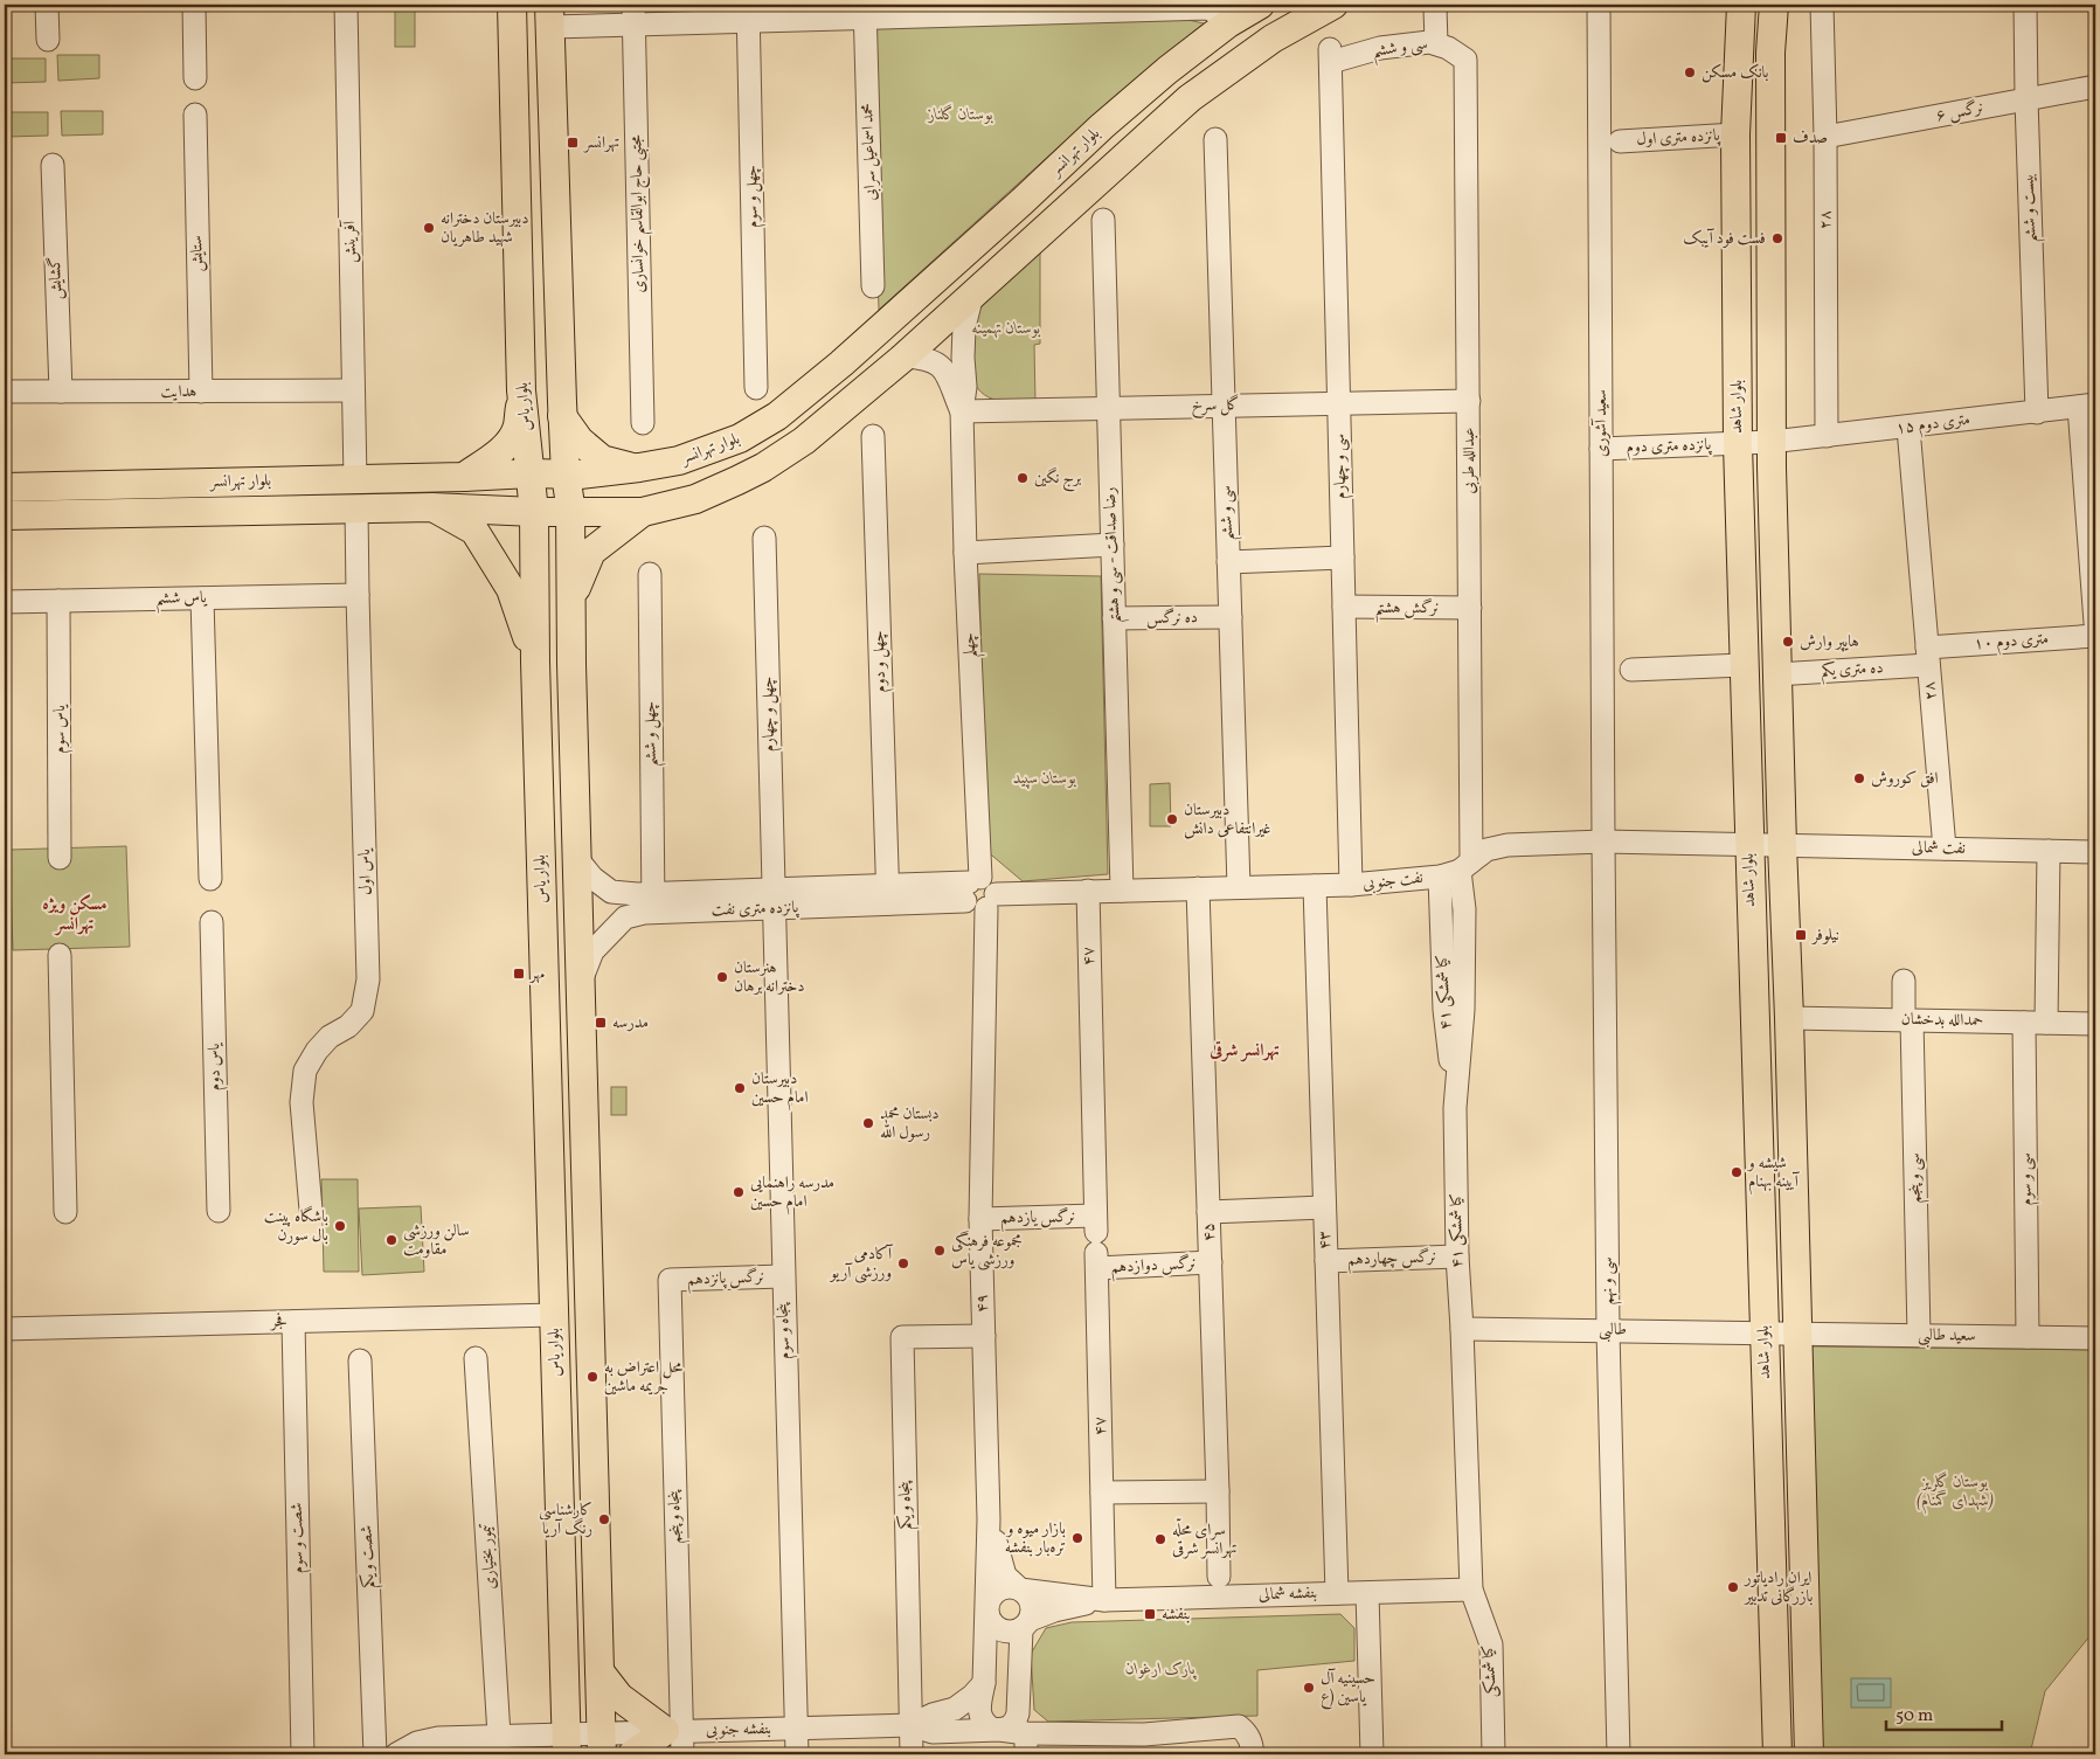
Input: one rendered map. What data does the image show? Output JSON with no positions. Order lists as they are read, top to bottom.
{
  "streets": {
    "main road": ["بلوار تهرانسر", "بلوار یاس", "بلوار شاهد"],
    "street": [
      "سی و ششم",
      "نرگس ۶",
      "پانزده متری اول",
      "محمد اسماعیل سرابی",
      "چهل و سوم",
      "بیست و ششم",
      "مجتبی حاج ابوالقاسم خوانساری",
      "۲۸",
      "آفرینش",
      "ستایش",
      "گشایش",
      "هدایت",
      "گل سرخ",
      "سعید آشوری",
      "۱۵ متری دوم",
      "پانزده متری دوم",
      "عبدالله طربی",
      "سی و چهارم",
      "رضا صداقت - سی و هشتم",
      "یاس ششم",
      "نرگش هشتم",
      "ده نرگس",
      "۱۰ متری دوم",
      "چهلم",
      "چهل و دوم",
      "ده متری یکم",
      "چهل و چهارم",
      "یاس سوم",
      "چهل و ششم",
      "نفت شمالی",
      "یاس اول",
      "نفت جنوبی",
      "پانزده متری نفت",
      "۴۷",
      "کیا شمشکی ۴۱",
      "حمدالله بدخشان",
      "یاس دوم",
      "سی و پنجم",
      "سی و سوم",
      "نرگس یازدهم",
      "۴۱ کیا شمشکی",
      "۴۵",
      "۴۳",
      "نرگس چهاردهم",
      "نرگس دوازدهم",
      "نرگس پانزدهم",
      "سی و نهم",
      "۴۹",
      "فجر",
      "طالبی",
      "پنجاه و سوم",
      "سعید طالبی",
      "پنجاه و یکم",
      "پنجاه و پنجم",
      "شصت و سوم",
      "شصت و یکم",
      "تیمور بختیاری",
      "بنفشه شمالی",
      "کیا شمشکی",
      "بنفشه جنوبی"
    ]
  },
  "crossings": [
    ["سی و ششم", "گل سرخ"],
    ["سی و ششم", "عبدالله طربی"],
    ["سی و ششم", "سی و چهارم"],
    ["سی و ششم", "ده نرگس"],
    ["سی و ششم", "نفت جنوبی"],
    ["نرگس ۶", "بیست و ششم"],
    ["نرگس ۶", "۲۸"],
    ["پانزده متری اول", "بلوار شاهد"],
    ["بلوار تهرانسر", "آفرینش"],
    ["بلوار تهرانسر", "بلوار یاس"],
    ["بلوار تهرانسر", "یاس اول"],
    ["بیست و ششم", "۱۵ متری دوم"],
    ["۲۸", "۱۵ متری دوم"],
    ["۲۸", "۱۰ متری دوم"],
    ["۲۸", "ده متری یکم"],
    ["۲۸", "نفت شمالی"],
    ["آفرینش", "هدایت"],
    ["ستایش", "هدایت"],
    ["گشایش", "هدایت"],
    ["گل سرخ", "عبدالله طربی"],
    ["گل سرخ", "سی و چهارم"],
    ["گل سرخ", "رضا صداقت - سی و هشتم"],
    ["گل سرخ", "چهلم"],
    ["بلوار یاس", "فجر"],
    ["بلوار یاس", "بنفشه جنوبی"],
    ["بلوار شاهد", "۱۵ متری دوم"],
    ["بلوار شاهد", "پانزده متری دوم"],
    ["بلوار شاهد", "ده متری یکم"],
    ["بلوار شاهد", "نفت شمالی"],
    ["بلوار شاهد", "نفت جنوبی"],
    ["بلوار شاهد", "حمدالله بدخشان"],
    ["بلوار شاهد", "طالبی"],
    ["بلوار شاهد", "سعید طالبی"],
    ["سعید آشوری", "پانزده متری دوم"],
    ["سعید آشوری", "نفت جنوبی"],
    ["سعید آشوری", "سی و نهم"],
    ["۱۵ متری دوم", "پانزده متری دوم"],
    ["عبدالله طربی", "نرگش هشتم"],
    ["عبدالله طربی", "نفت جنوبی"],
    ["عبدالله طربی", "کیا شمشکی ۴۱"],
    ["سی و چهارم", "نرگش هشتم"],
    ["سی و چهارم", "نفت جنوبی"],
    ["رضا صداقت - سی و هشتم", "ده نرگس"],
    ["رضا صداقت - سی و هشتم", "نفت جنوبی"],
    ["یاس ششم", "یاس سوم"],
    ["یاس ششم", "یاس اول"],
    ["۱۰ متری دوم", "ده متری یکم"],
    ["چهلم", "نفت جنوبی"],
    ["چهلم", "پانزده متری نفت"],
    ["چهلم", "۴۹"],
    ["چهل و دوم", "پانزده متری نفت"],
    ["چهل و چهارم", "پانزده متری نفت"],
    ["چهل و چهارم", "پنجاه و سوم"],
    ["چهل و ششم", "پانزده متری نفت"],
    ["نفت شمالی", "نفت جنوبی"],
    ["نفت جنوبی", "پانزده متری نفت"],
    ["نفت جنوبی", "۴۷"],
    ["نفت جنوبی", "کیا شمشکی ۴۱"],
    ["نفت جنوبی", "۴۵"],
    ["نفت جنوبی", "۴۳"],
    ["نفت جنوبی", "سی و نهم"],
    ["نفت جنوبی", "۴۹"],
    ["پانزده متری نفت", "۴۹"],
    ["پانزده متری نفت", "پنجاه و سوم"],
    ["۴۷", "نرگس یازدهم"],
    ["۴۷", "نرگس دوازدهم"],
    ["۴۷", "بنفشه شمالی"],
    ["کیا شمشکی ۴۱", "۴۱ کیا شمشکی"],
    ["حمدالله بدخشان", "سی و پنجم"],
    ["حمدالله بدخشان", "سی و سوم"],
    ["سی و پنجم", "سعید طالبی"],
    ["سی و سوم", "سعید طالبی"],
    ["نرگس یازدهم", "نرگس دوازدهم"],
    ["نرگس یازدهم", "۴۹"],
    ["۴۱ کیا شمشکی", "نرگس چهاردهم"],
    ["۴۱ کیا شمشکی", "طالبی"],
    ["۴۱ کیا شمشکی", "بنفشه شمالی"],
    ["۴۱ کیا شمشکی", "کیا شمشکی"],
    ["۴۵", "نرگس دوازدهم"],
    ["۴۳", "نرگس چهاردهم"],
    ["۴۳", "بنفشه شمالی"],
    ["نرگس پانزدهم", "پنجاه و سوم"],
    ["نرگس پانزدهم", "پنجاه و پنجم"],
    ["سی و نهم", "طالبی"],
    ["۴۹", "پنجاه و یکم"],
    ["فجر", "شصت و سوم"],
    ["طالبی", "سعید طالبی"],
    ["پنجاه و سوم", "بنفشه جنوبی"],
    ["پنجاه و یکم", "بنفشه جنوبی"],
    ["پنجاه و پنجم", "بنفشه جنوبی"],
    ["تیمور بختیاری", "بنفشه جنوبی"],
    ["بنفشه شمالی", "کیا شمشکی"]
  ],
  "districts": ["مسکن ویژه تهرانسر", "تهرانسر شرقی"],
  "parks": [
    "بوستان گلناز",
    "بوستان تهمینه",
    "بوستان سپید",
    "بوستان گلریز (شهدای گمنام)",
    "پارک ارغوان"
  ],
  "places": {
    "other": [
      "بانک مسکن",
      "دبیرستان دخترانه شهید طاهریان",
      "فست فود آیبک",
      "برج نگین",
      "هایپر وارش",
      "افق کوروش",
      "دبیرستان غیرانتفاعی دانش",
      "هنرستان دخترانه برهان",
      "دبیرستان امام حسین",
      "دبستان محمد رسول الله",
      "شیشه و آیینه بهنام",
      "مدرسه راهنمایی امام حسین",
      "باشگاه پینت بال سورن",
      "سالن ورزشی مقاومت",
      "مجموعه فرهنگی ورزشی یاس",
      "آکادمی ورزشی آریو",
      "محل اعتراض به جریمه ماشین",
      "کارشناسی رنگ آریا",
      "بازار میوه و تره‌بار بنفشه",
      "سرای محلّه تهرانسر شرقی",
      "ایران رادیاتور بازرگانی تدبیر",
      "حسینیه آل یاسین (ع"
    ],
    "transit": [
      "صدف",
      "تهرانسر",
      "نیلوفر",
      "مهر",
      "مدرسه",
      "بنفشه"
    ]
  },
  "scale_bar": "50 m"
}
